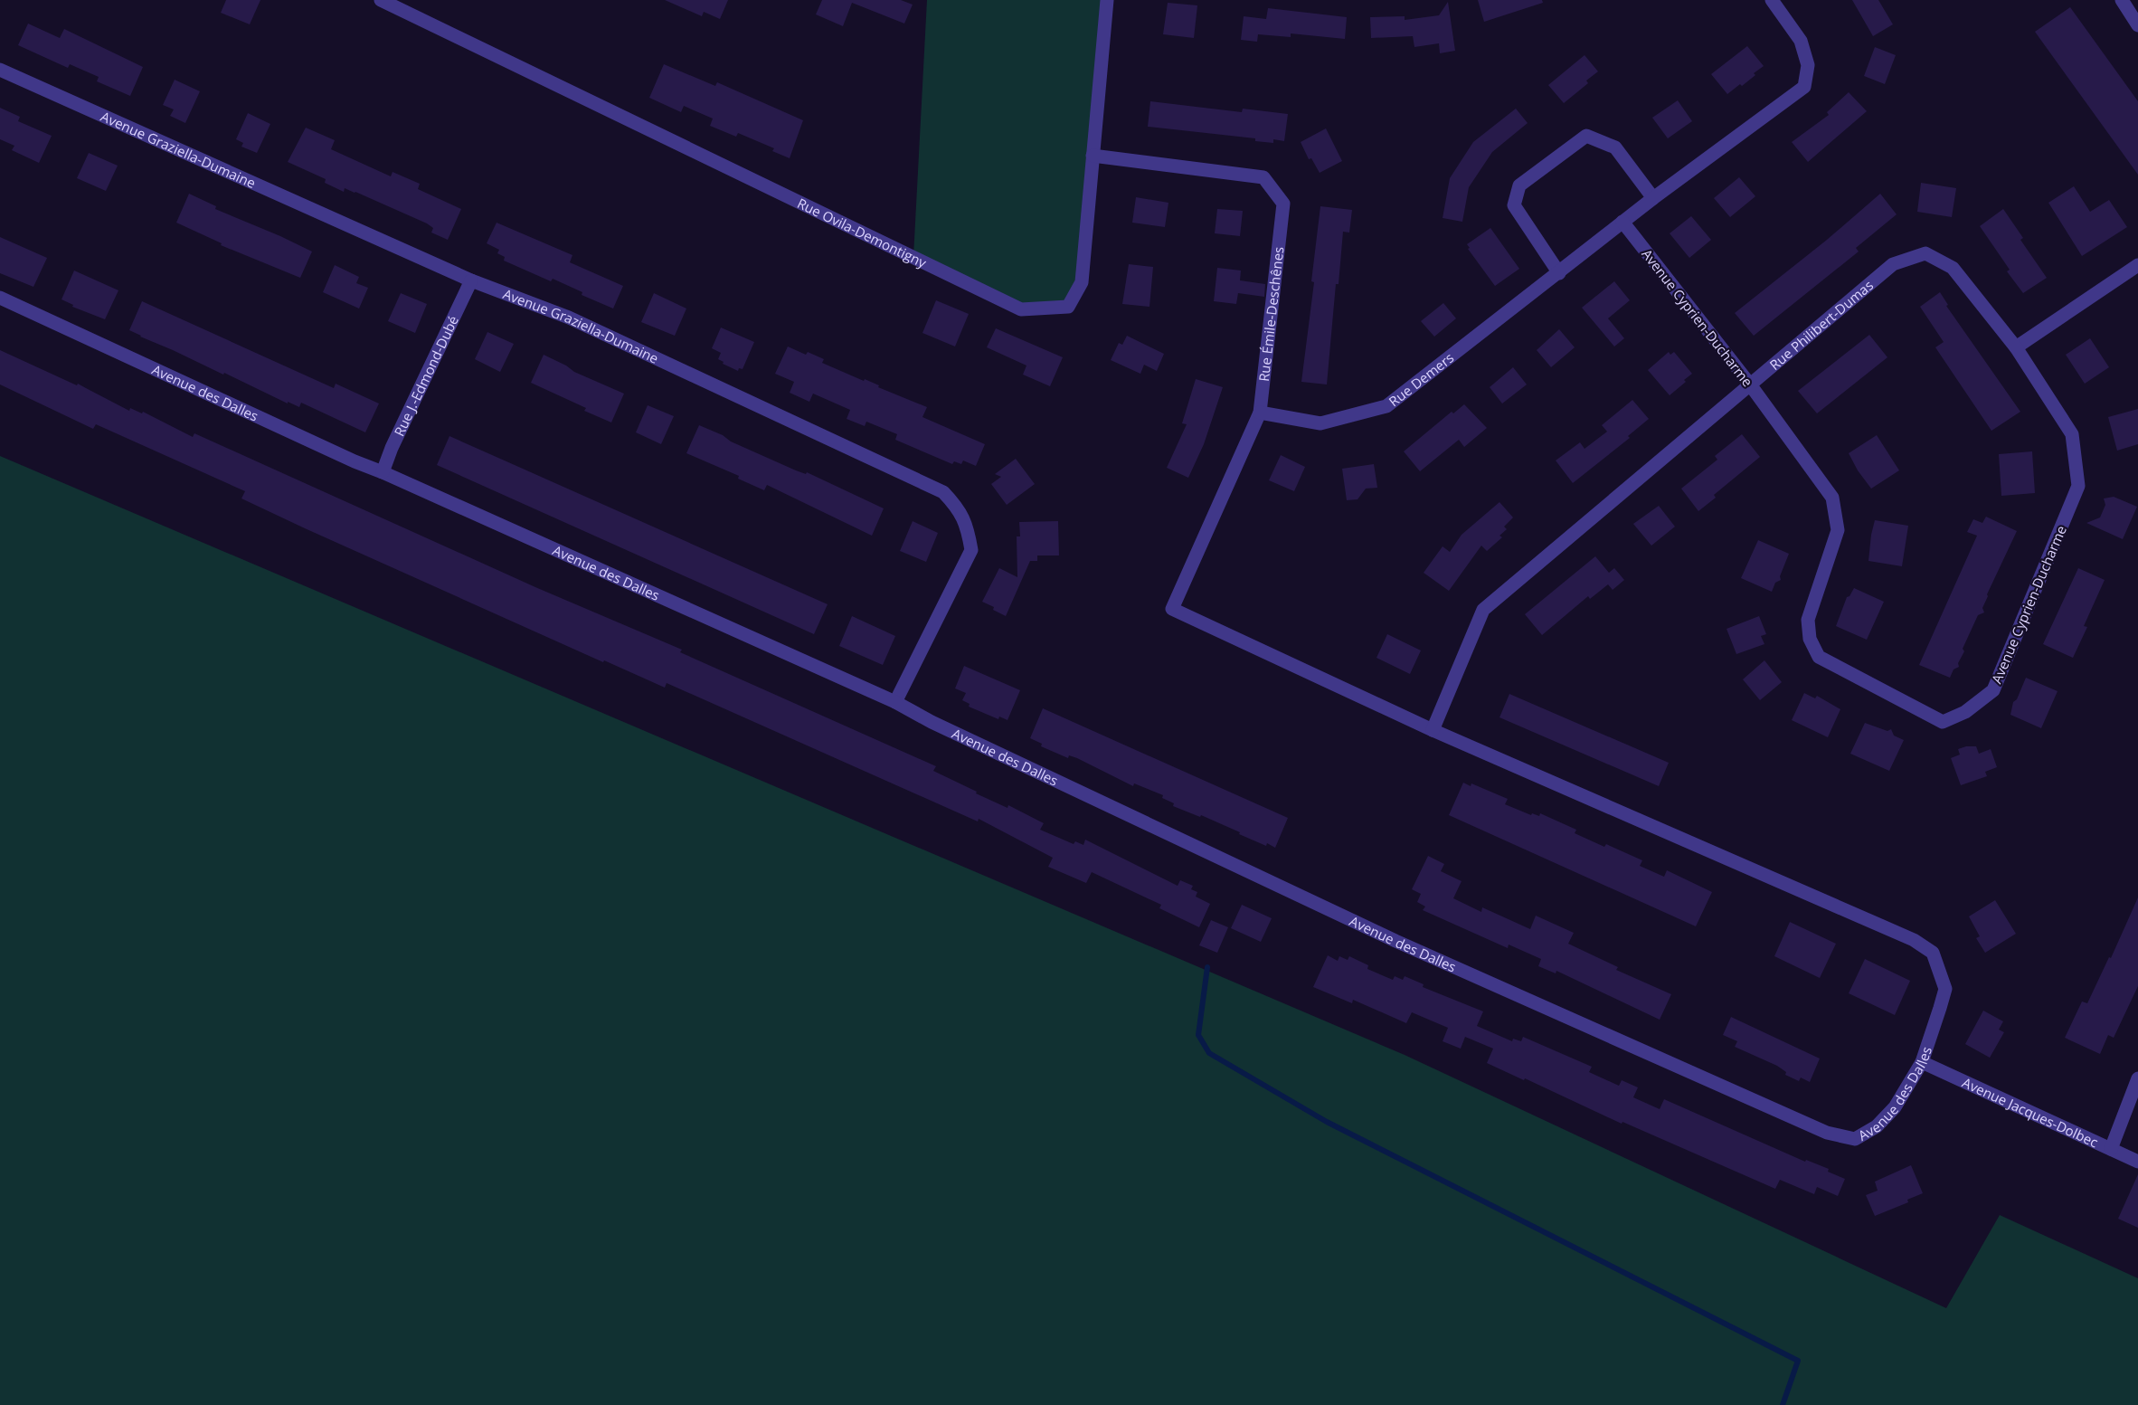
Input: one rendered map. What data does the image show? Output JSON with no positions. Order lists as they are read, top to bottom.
{
  "streets": {
    "street": [
      "Avenue Graziella-Dumaine",
      "Rue Ovila-Demontigny",
      "Rue Émile-Deschênes",
      "Avenue Cyprien-Ducharme",
      "Rue Philibert-Dumas",
      "Rue J.-Edmond-Dubé",
      "Rue Demers",
      "Avenue des Dalles",
      "Avenue Jacques-Dolbec"
    ]
  },
  "crossings": [
    ["Avenue Graziella-Dumaine", "Rue J.-Edmond-Dubé"],
    ["Avenue Graziella-Dumaine", "Avenue des Dalles"],
    ["Rue Ovila-Demontigny", "Rue Émile-Deschênes"],
    ["Rue Émile-Deschênes", "Rue Demers"],
    ["Rue Émile-Deschênes", "Avenue des Dalles"],
    ["Avenue Cyprien-Ducharme", "Rue Philibert-Dumas"],
    ["Avenue Cyprien-Ducharme", "Rue Demers"],
    ["Rue Philibert-Dumas", "Avenue des Dalles"],
    ["Rue J.-Edmond-Dubé", "Avenue des Dalles"],
    ["Avenue des Dalles", "Avenue Jacques-Dolbec"]
  ]
}
